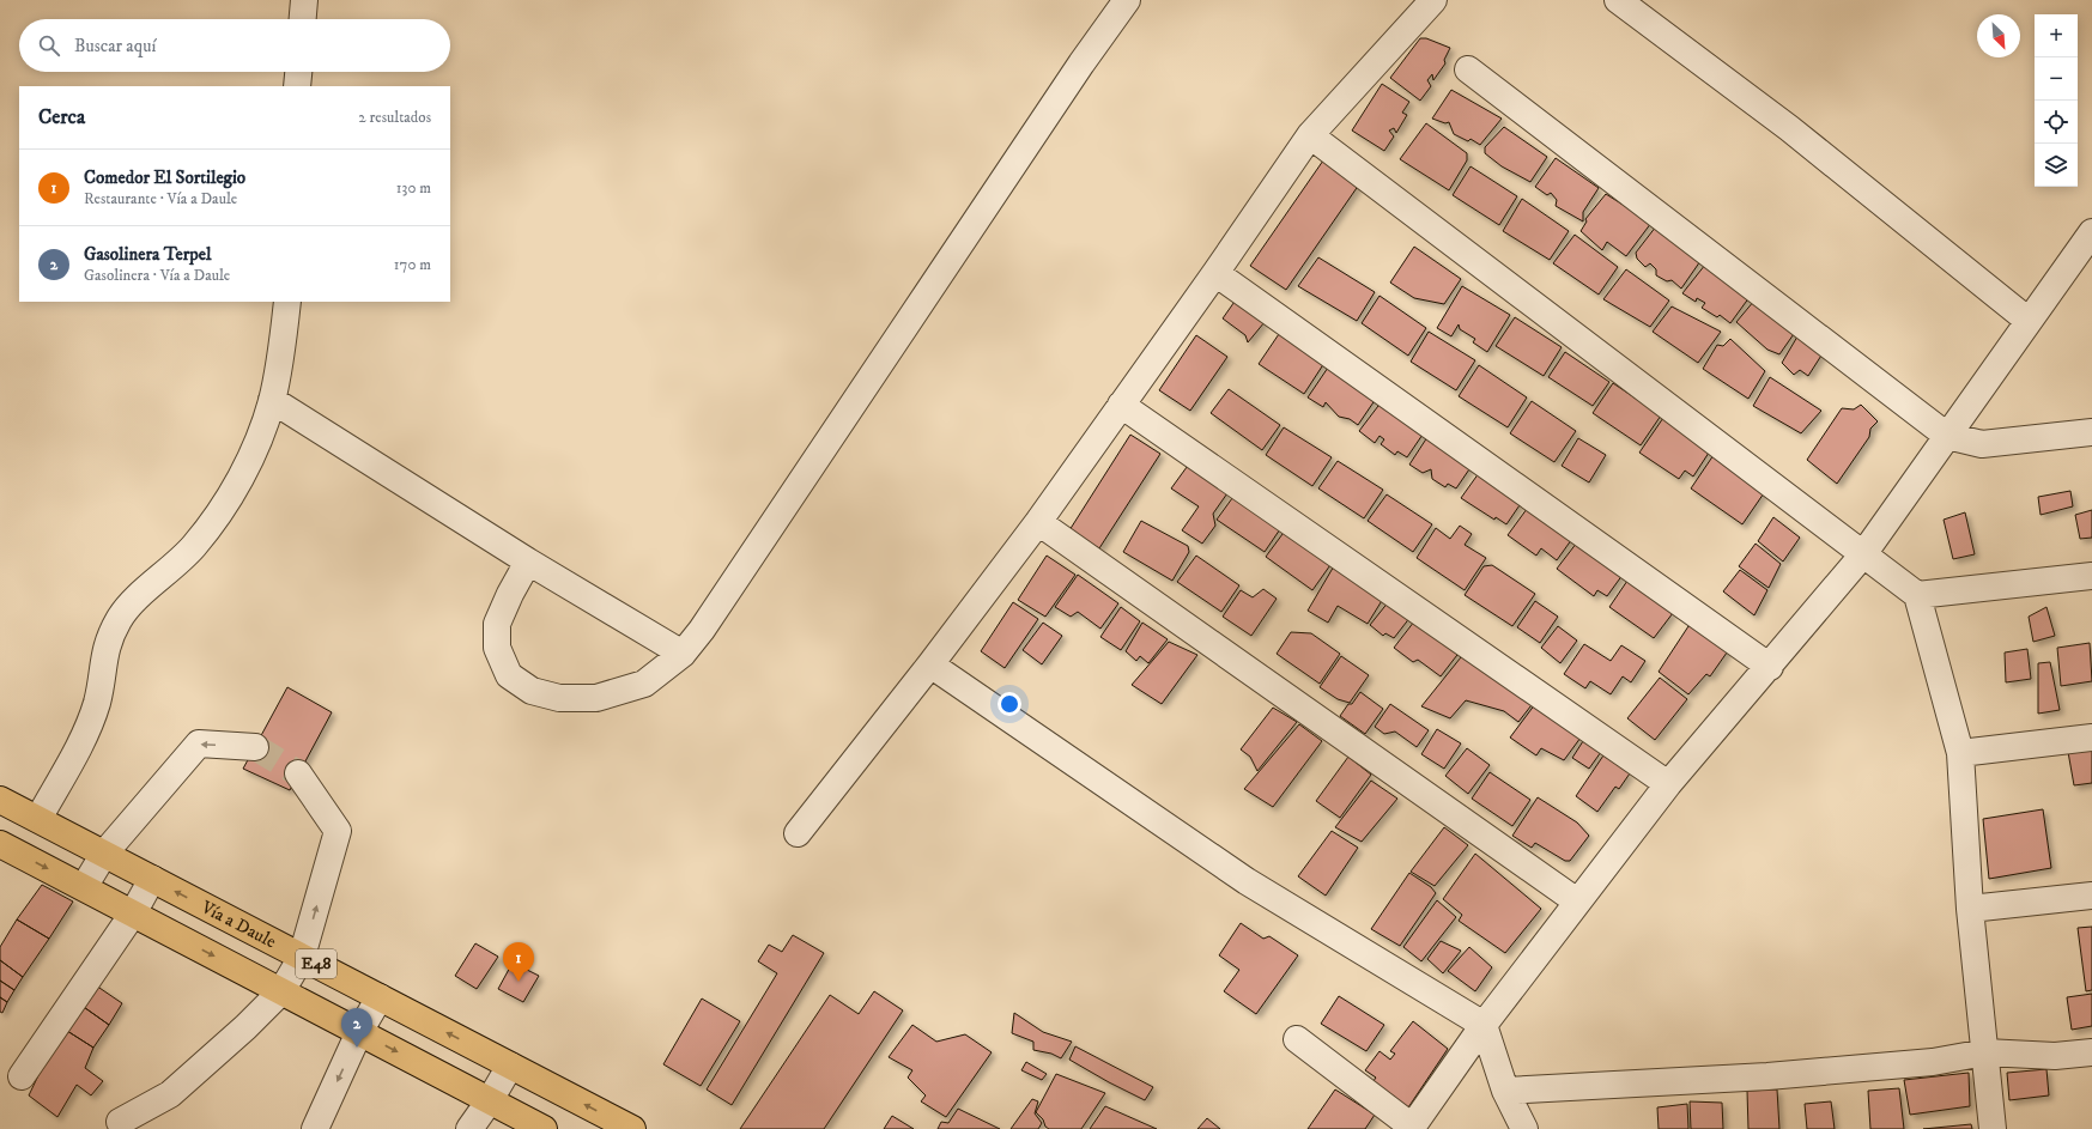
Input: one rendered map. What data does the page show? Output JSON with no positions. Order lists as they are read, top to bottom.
{
  "streets": {
    "highway": ["Vía a Daule", "E48"]
  },
  "north": "bottom right",
  "page": {
    "map_buttons": ["+", "−"],
    "search": "Buscar aquí",
    "heading": ["Cerca", "2 resultados"],
    "list": [
      {
        "mark": "1",
        "name": "Comedor El Sortilegio",
        "note": "Restaurante · Vía a Daule",
        "value": "130 m"
      },
      {
        "mark": "2",
        "name": "Gasolinera Terpel",
        "note": "Gasolinera · Vía a Daule",
        "value": "170 m"
      }
    ],
    "pins": ["1", "2"]
  }
}
